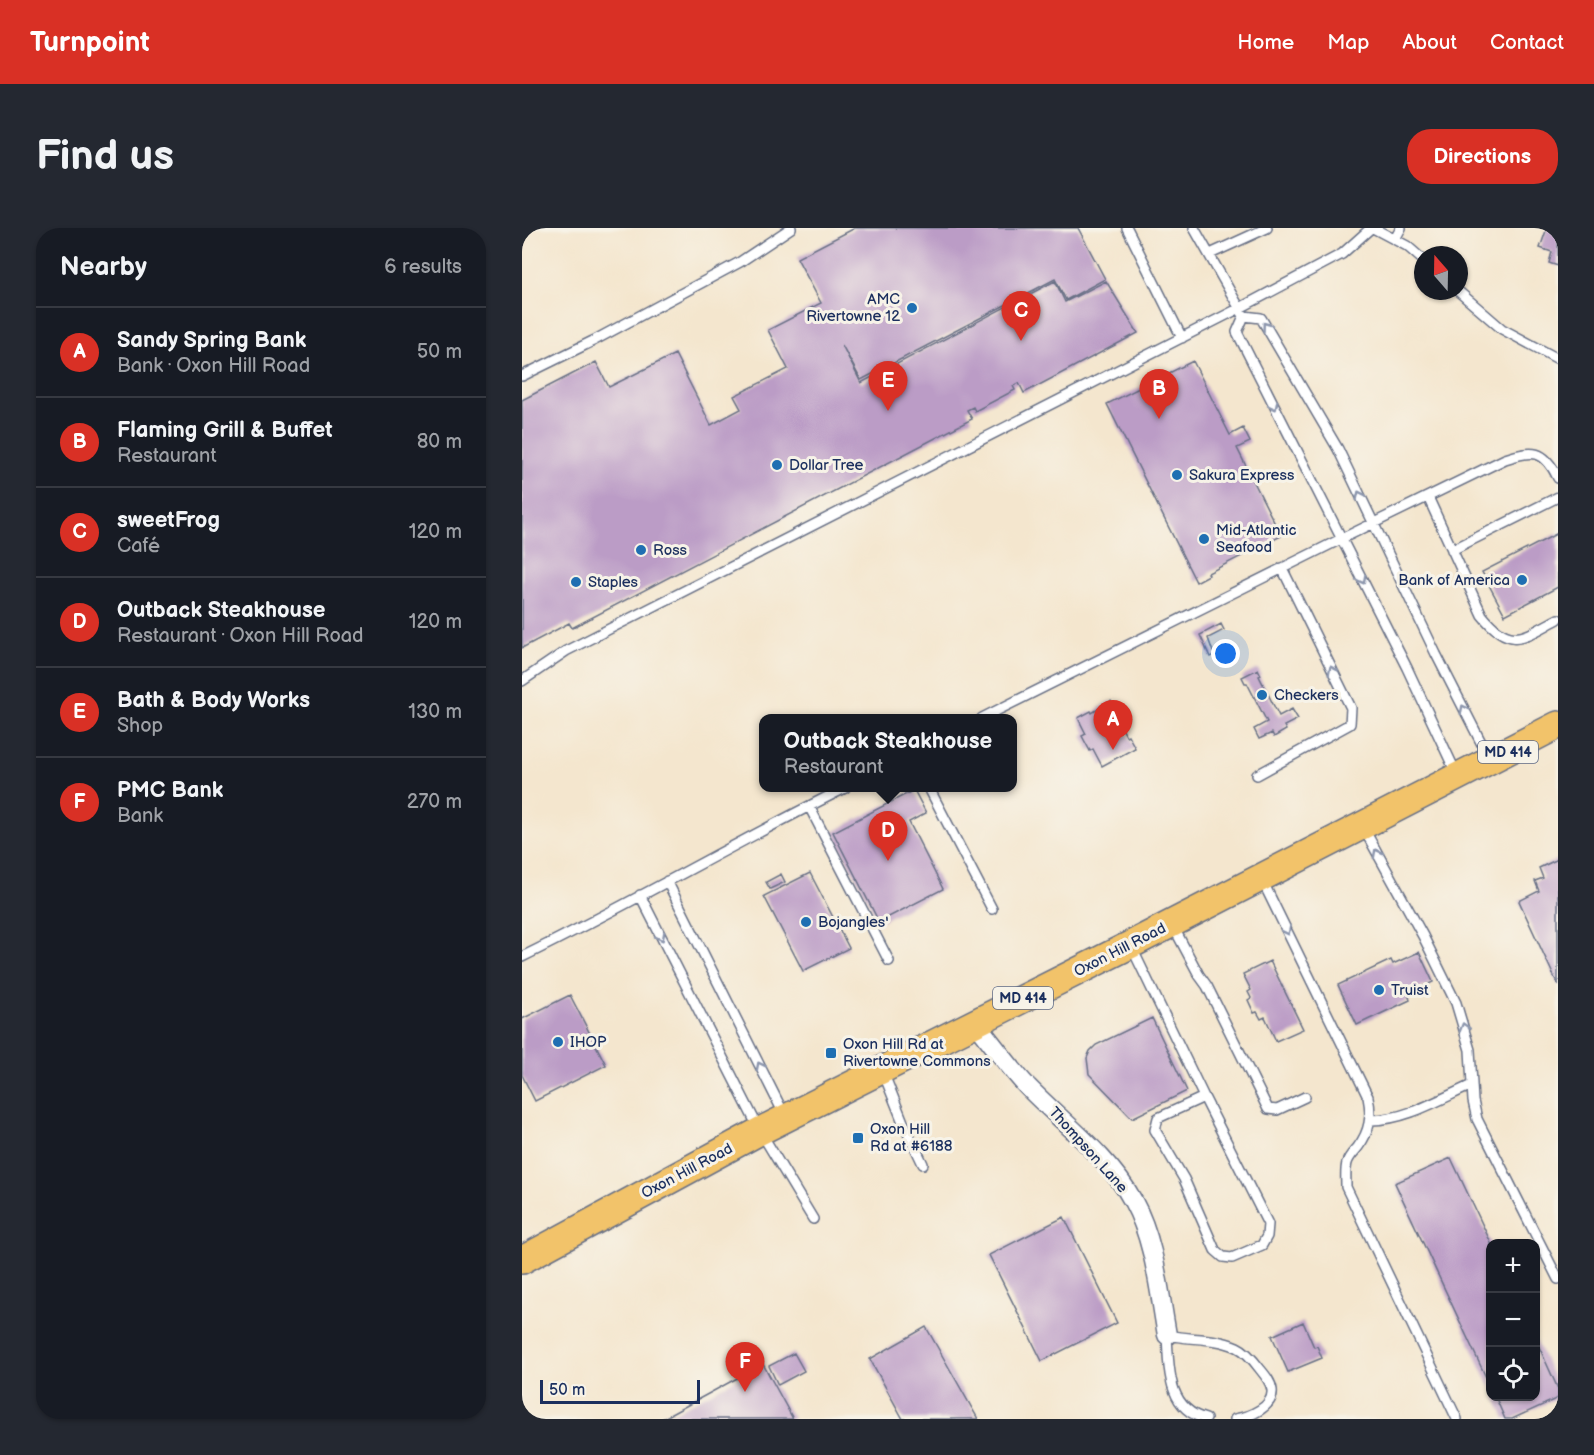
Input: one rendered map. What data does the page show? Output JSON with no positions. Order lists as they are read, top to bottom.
{
  "streets": {
    "main road": ["MD 414", "Oxon Hill Road"],
    "street": ["Thompson Lane"]
  },
  "crossings": [
    ["Oxon Hill Road", "Thompson Lane"]
  ],
  "places": {
    "other": [
      "AMC Rivertowne 12",
      "Dollar Tree",
      "Sakura Express",
      "Mid-Atlantic Seafood",
      "Ross",
      "Bank of America",
      "Staples",
      "Checkers",
      "Bojangles'",
      "Truist",
      "IHOP"
    ],
    "transit": ["Oxon Hill Rd at Rivertowne Commons", "Oxon Hill Rd at #6188"]
  },
  "scale_bar": "50 m",
  "north": "top",
  "page": {
    "header": "Turnpoint",
    "nav": [
      "Home",
      "Map",
      "About",
      "Contact"
    ],
    "buttons": "Directions",
    "title": "Find us",
    "heading": ["Nearby", "6 results"],
    "pins": [
      "C",
      "E",
      "B",
      "A",
      "D",
      "F"
    ],
    "list": [
      {
        "mark": "A",
        "name": "Sandy Spring Bank",
        "note": "Bank · Oxon Hill Road",
        "value": "50 m"
      },
      {
        "mark": "B",
        "name": "Flaming Grill & Buffet",
        "note": "Restaurant",
        "value": "80 m"
      },
      {
        "mark": "C",
        "name": "sweetFrog",
        "note": "Café",
        "value": "120 m"
      },
      {
        "mark": "D",
        "name": "Outback Steakhouse",
        "note": "Restaurant · Oxon Hill Road",
        "value": "120 m"
      },
      {
        "mark": "E",
        "name": "Bath & Body Works",
        "note": "Shop",
        "value": "130 m"
      },
      {
        "mark": "F",
        "name": "PMC Bank",
        "note": "Bank",
        "value": "270 m"
      }
    ],
    "popup": ["Outback Steakhouse", "Restaurant"],
    "map_buttons": ["+", "−"],
    "scale": "50 m"
  }
}
